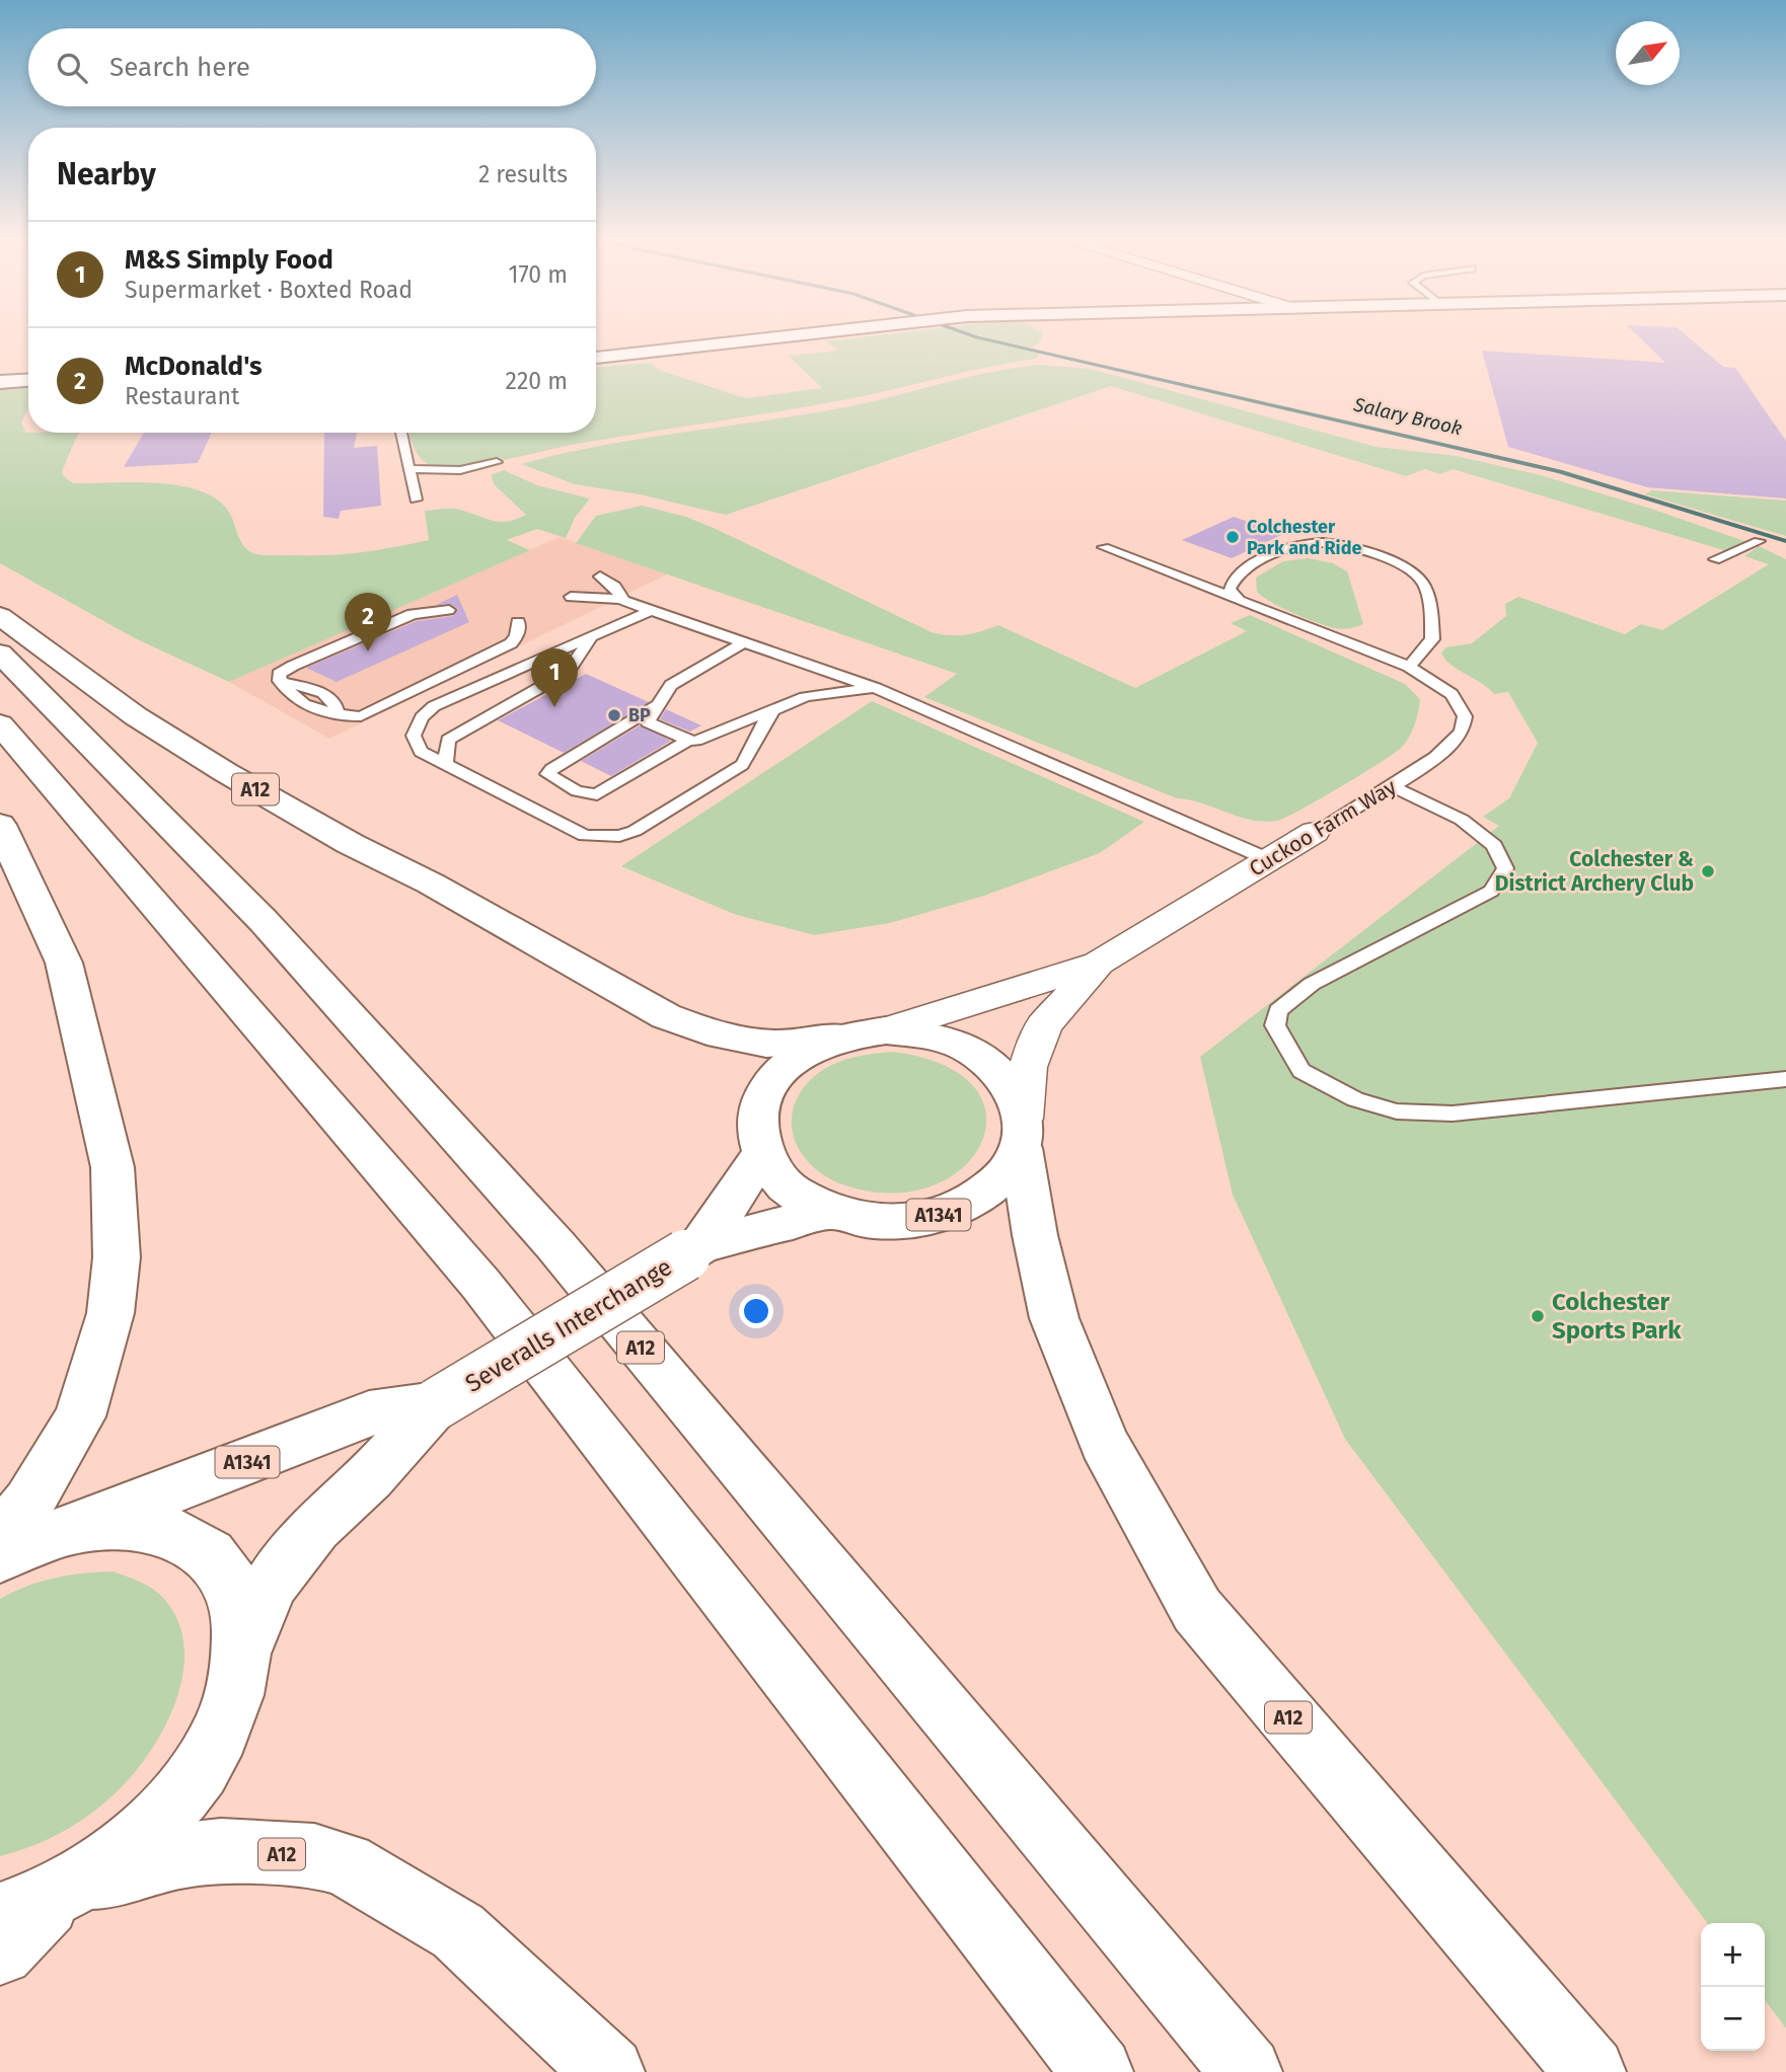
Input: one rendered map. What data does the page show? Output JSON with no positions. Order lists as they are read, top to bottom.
{
  "streets": {
    "main road": ["A12", "A1341", "Severalls Interchange"],
    "street": ["Cuckoo Farm Way"]
  },
  "crossings": [
    ["A12", "Cuckoo Farm Way"],
    ["A12", "A1341"],
    ["A12", "Severalls Interchange"],
    ["Cuckoo Farm Way", "Severalls Interchange"],
    ["A1341", "Severalls Interchange"]
  ],
  "water": ["Salary Brook"],
  "places": [
    "Colchester Park and Ride",
    "BP",
    "Colchester & District Archery Club",
    "Colchester Sports Park"
  ],
  "north": "top right",
  "page": {
    "search": "Search here",
    "heading": ["Nearby", "2 results"],
    "list": [
      {
        "mark": "1",
        "name": "M&S Simply Food",
        "note": "Supermarket · Boxted Road",
        "value": "170 m"
      },
      {
        "mark": "2",
        "name": "McDonald's",
        "note": "Restaurant",
        "value": "220 m"
      }
    ],
    "pins": ["2", "1"],
    "map_buttons": ["+", "−"]
  }
}
